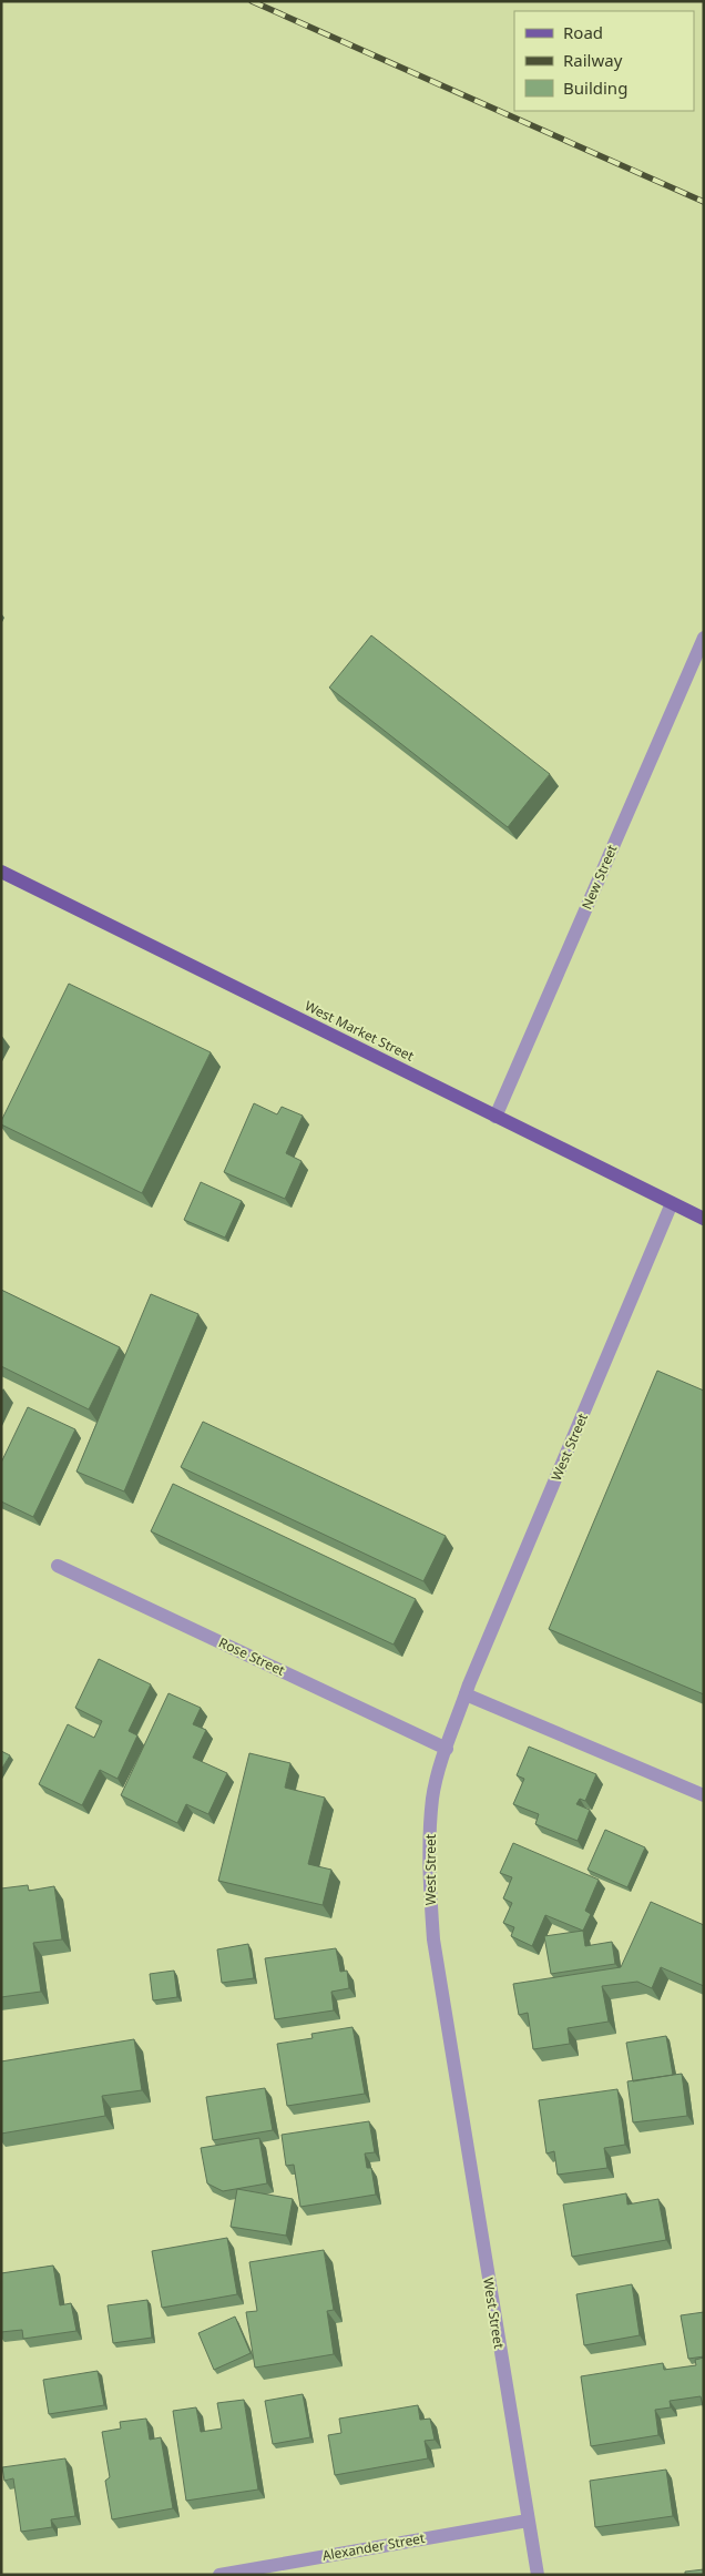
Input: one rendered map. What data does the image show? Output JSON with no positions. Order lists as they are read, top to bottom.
{
  "streets": {
    "main road": ["West Market Street"],
    "street": [
      "New Street",
      "West Street",
      "Rose Street",
      "Alexander Street"
    ]
  },
  "crossings": [
    ["New Street", "West Market Street"],
    ["West Market Street", "West Street"],
    ["West Street", "Rose Street"],
    ["West Street", "Alexander Street"]
  ],
  "legend": ["Road", "Railway", "Building"]
}
